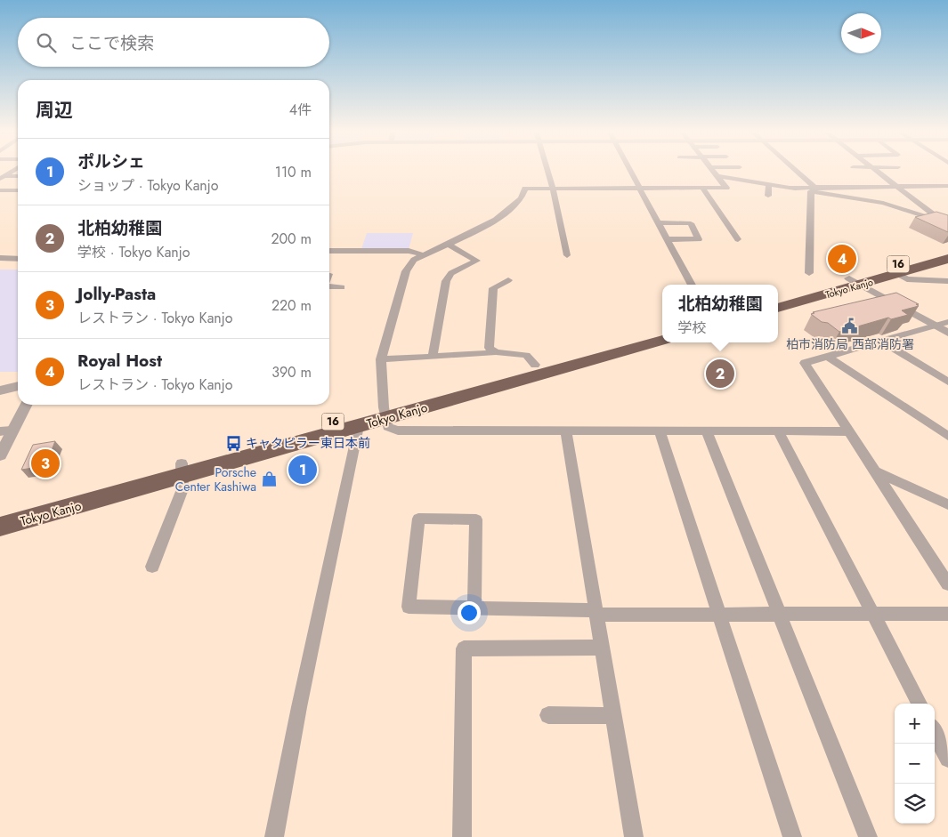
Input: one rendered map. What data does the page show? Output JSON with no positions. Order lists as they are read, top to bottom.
{
  "streets": {
    "highway": ["16", "Tokyo Kanjo"]
  },
  "places": {
    "public building": ["柏市消防局 西部消防署"],
    "bus stop": ["キャタピラー東日本前"],
    "shop": ["Porsche Center Kashiwa"]
  },
  "north": "right",
  "page": {
    "search": "ここで検索",
    "heading": ["周辺", "4件"],
    "list": [
      {
        "mark": "1",
        "name": "ポルシェ",
        "note": "ショップ · Tokyo Kanjo",
        "value": "110 m"
      },
      {
        "mark": "2",
        "name": "北柏幼稚園",
        "note": "学校 · Tokyo Kanjo",
        "value": "200 m"
      },
      {
        "mark": "3",
        "name": "Jolly-Pasta",
        "note": "レストラン · Tokyo Kanjo",
        "value": "220 m"
      },
      {
        "mark": "4",
        "name": "Royal Host",
        "note": "レストラン · Tokyo Kanjo",
        "value": "390 m"
      }
    ],
    "pins": [
      "4",
      "2",
      "3",
      "1"
    ],
    "popup": ["北柏幼稚園", "学校"],
    "map_buttons": ["+", "−"]
  }
}
